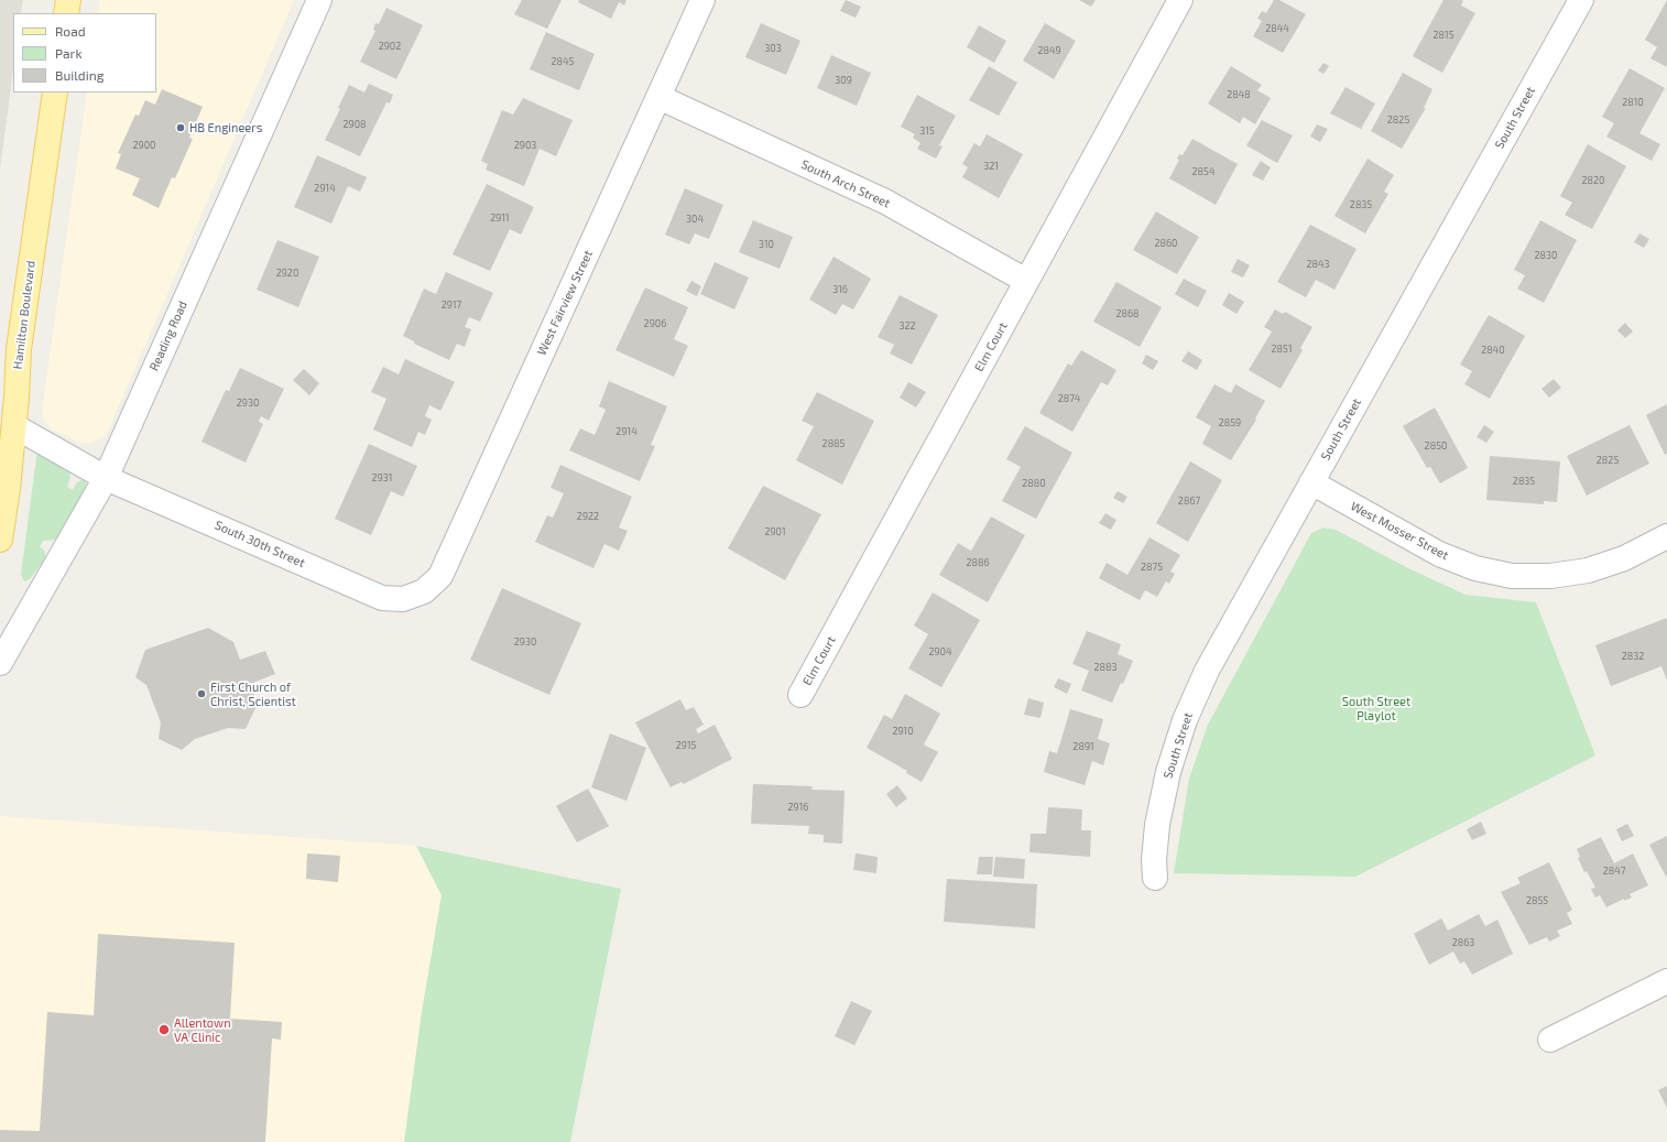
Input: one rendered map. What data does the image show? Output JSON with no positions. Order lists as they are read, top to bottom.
{
  "streets": {
    "main road": ["Hamilton Boulevard"],
    "street": [
      "South Street",
      "South Arch Street",
      "West Fairview Street",
      "Reading Road",
      "Elm Court",
      "West Mosser Street",
      "South 30th Street"
    ]
  },
  "crossings": [
    ["South Street", "West Mosser Street"],
    ["South Arch Street", "West Fairview Street"],
    ["South Arch Street", "Elm Court"],
    ["West Fairview Street", "South 30th Street"],
    ["Hamilton Boulevard", "South 30th Street"],
    ["Reading Road", "South 30th Street"]
  ],
  "parks": ["South Street Playlot"],
  "places": ["HB Engineers", "First Church of Christ, Scientist", "Allentown VA Clinic"],
  "house_numbers": [
    "2844",
    "2815",
    "2902",
    "303",
    "2849",
    "2845",
    "309",
    "2848",
    "2810",
    "2825",
    "2908",
    "315",
    "2900",
    "2903",
    "321",
    "2854",
    "2820",
    "2914",
    "2835",
    "2911",
    "304",
    "2860",
    "310",
    "2830",
    "2843",
    "2920",
    "316",
    "2917",
    "2868",
    "2906",
    "322",
    "2851",
    "2840",
    "2874",
    "2930",
    "2859",
    "2914",
    "2885",
    "2850",
    "2825",
    "2931",
    "2835",
    "2880",
    "2867",
    "2922",
    "2901",
    "2886",
    "2875",
    "2930",
    "2904",
    "2832",
    "2883",
    "2910",
    "2915",
    "2891",
    "2916",
    "2847",
    "2855",
    "2863"
  ],
  "legend": ["Road", "Park", "Building"]
}
